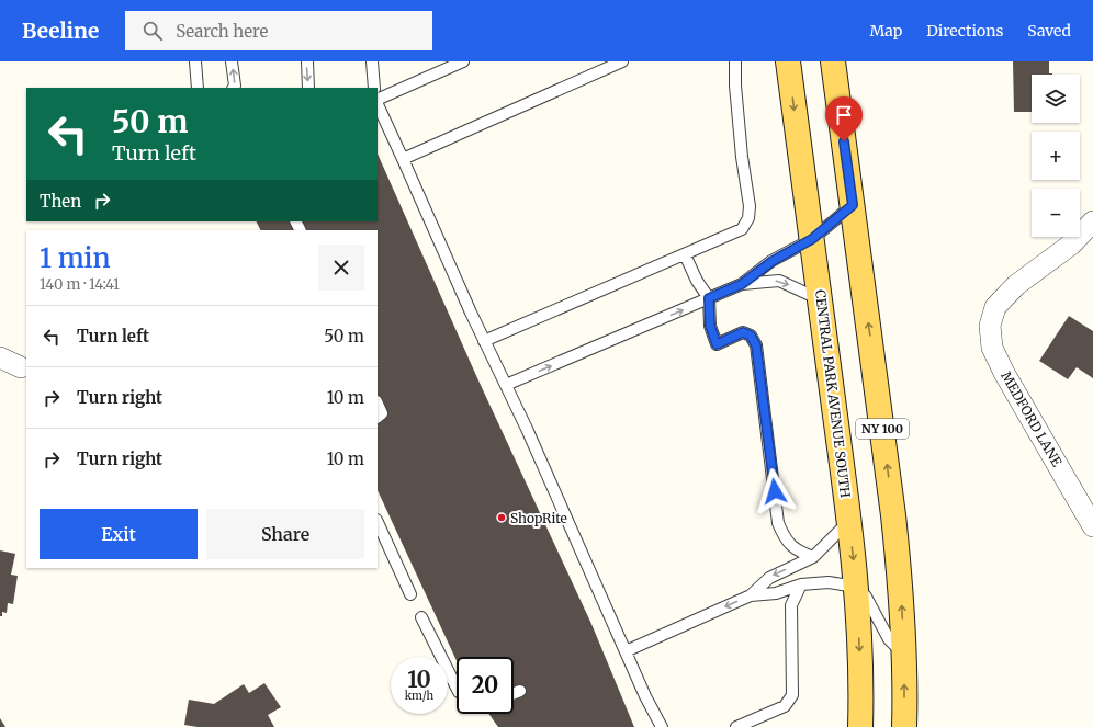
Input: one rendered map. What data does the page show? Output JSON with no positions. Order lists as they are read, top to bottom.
{
  "streets": {
    "main road": ["CENTRAL PARK AVENUE SOUTH", "NY 100"],
    "street": ["MEDFORD LANE"]
  },
  "places": ["ShopRite"],
  "page": {
    "header": "Beeline",
    "search": "Search here",
    "nav": ["Map", "Directions", "Saved"],
    "map_buttons": ["+", "−"],
    "turn": ["50 m", "Turn left"],
    "then": "Then",
    "heading": ["1 min", "140 m · 14:41"],
    "list": [
      {
        "name": "Turn left",
        "value": "50 m"
      },
      {
        "name": "Turn right",
        "value": "10 m"
      },
      {
        "name": "Turn right",
        "value": "10 m"
      }
    ],
    "buttons": ["Exit", "Share"],
    "speed": "10 km/h",
    "limit": "20"
  }
}
